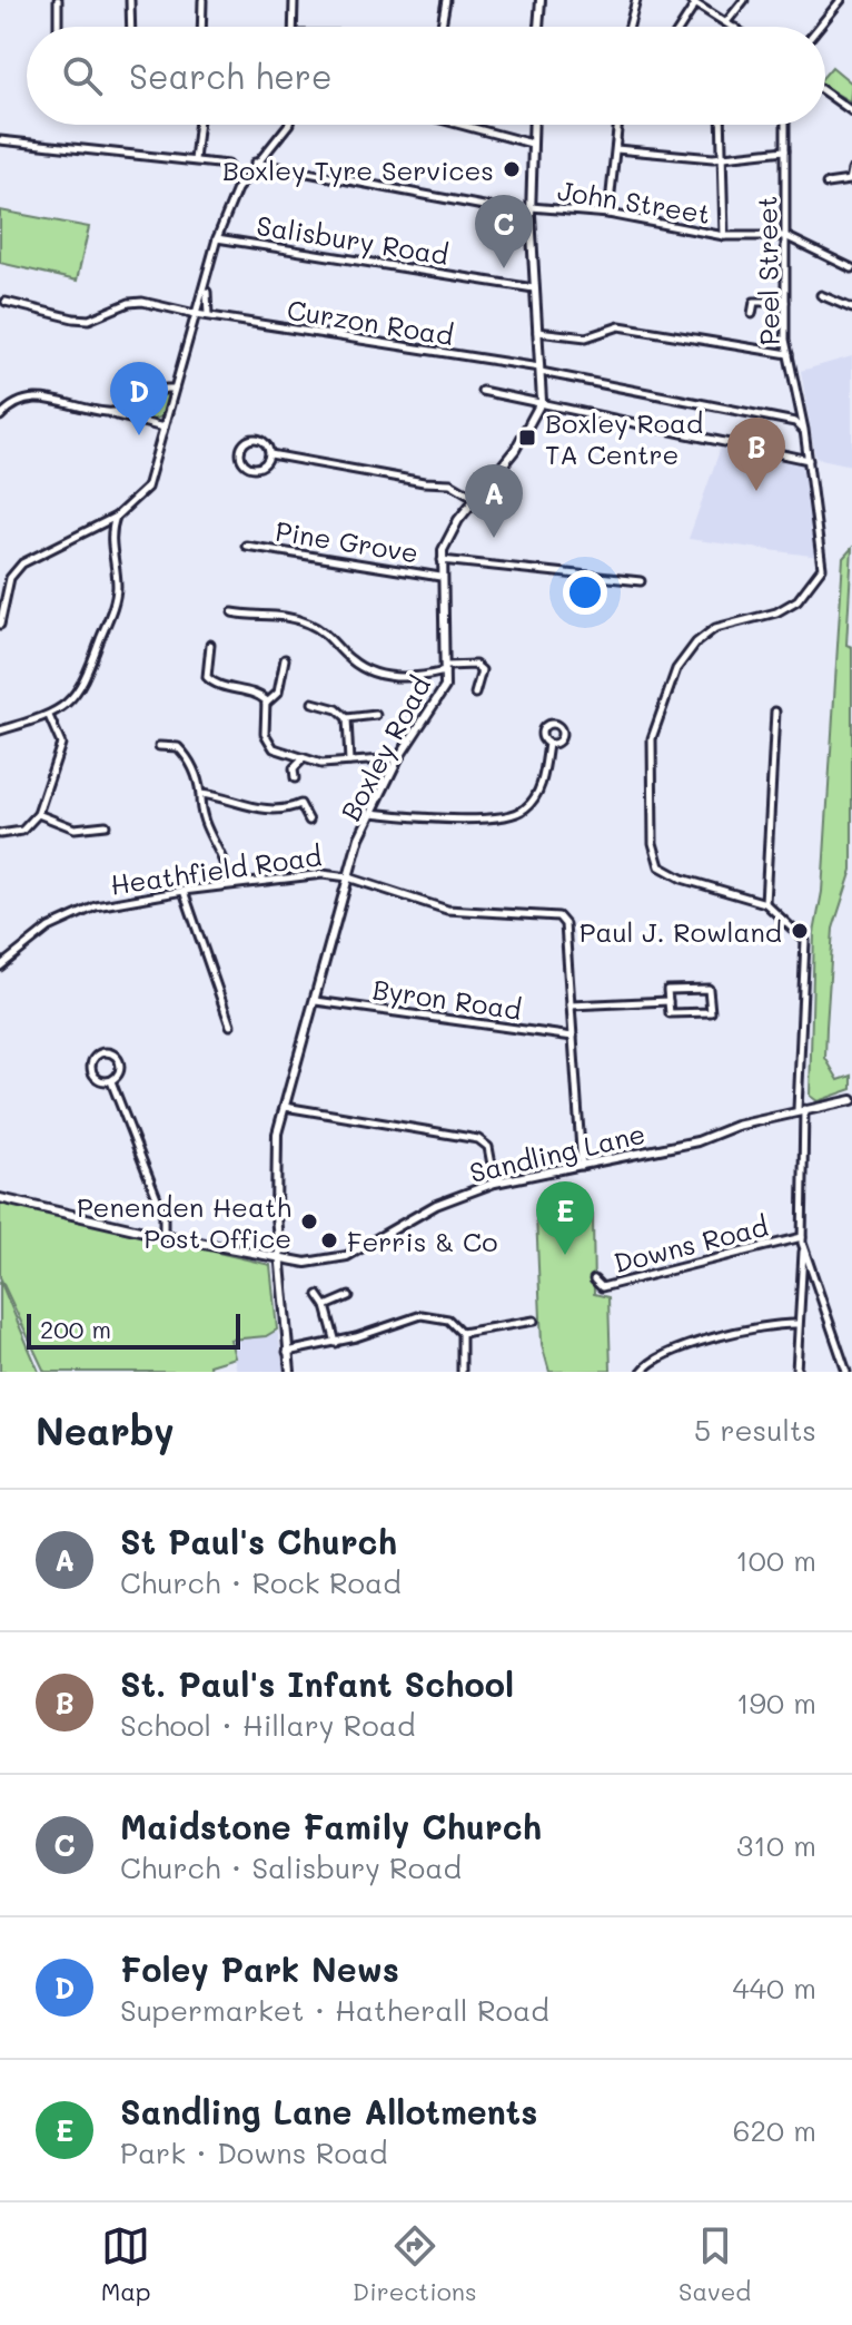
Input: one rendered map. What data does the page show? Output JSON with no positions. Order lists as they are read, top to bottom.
{
  "streets": {
    "street": [
      "John Street",
      "Salisbury Road",
      "Peel Street",
      "Curzon Road",
      "Pine Grove",
      "Boxley Road",
      "Heathfield Road",
      "Byron Road",
      "Sandling Lane",
      "Downs Road"
    ]
  },
  "crossings": [
    ["John Street", "Peel Street"],
    ["Peel Street", "Curzon Road"],
    ["Pine Grove", "Boxley Road"],
    ["Boxley Road", "Heathfield Road"],
    ["Boxley Road", "Byron Road"],
    ["Boxley Road", "Sandling Lane"]
  ],
  "places": {
    "other": [
      "Boxley Tyre Services",
      "Paul J. Rowland",
      "Penenden Heath Post Office",
      "Ferris & Co"
    ],
    "transit": ["Boxley Road TA Centre"]
  },
  "scale_bar": "200 m",
  "page": {
    "search": "Search here",
    "pins": [
      "C",
      "D",
      "B",
      "A",
      "E"
    ],
    "scale": "200 m",
    "heading": ["Nearby", "5 results"],
    "list": [
      {
        "mark": "A",
        "name": "St Paul's Church",
        "note": "Church · Rock Road",
        "value": "100 m"
      },
      {
        "mark": "B",
        "name": "St. Paul's Infant School",
        "note": "School · Hillary Road",
        "value": "190 m"
      },
      {
        "mark": "C",
        "name": "Maidstone Family Church",
        "note": "Church · Salisbury Road",
        "value": "310 m"
      },
      {
        "mark": "D",
        "name": "Foley Park News",
        "note": "Supermarket · Hatherall Road",
        "value": "440 m"
      },
      {
        "mark": "E",
        "name": "Sandling Lane Allotments",
        "note": "Park · Downs Road",
        "value": "620 m"
      }
    ],
    "nav": ["Map", "Directions", "Saved"]
  }
}
